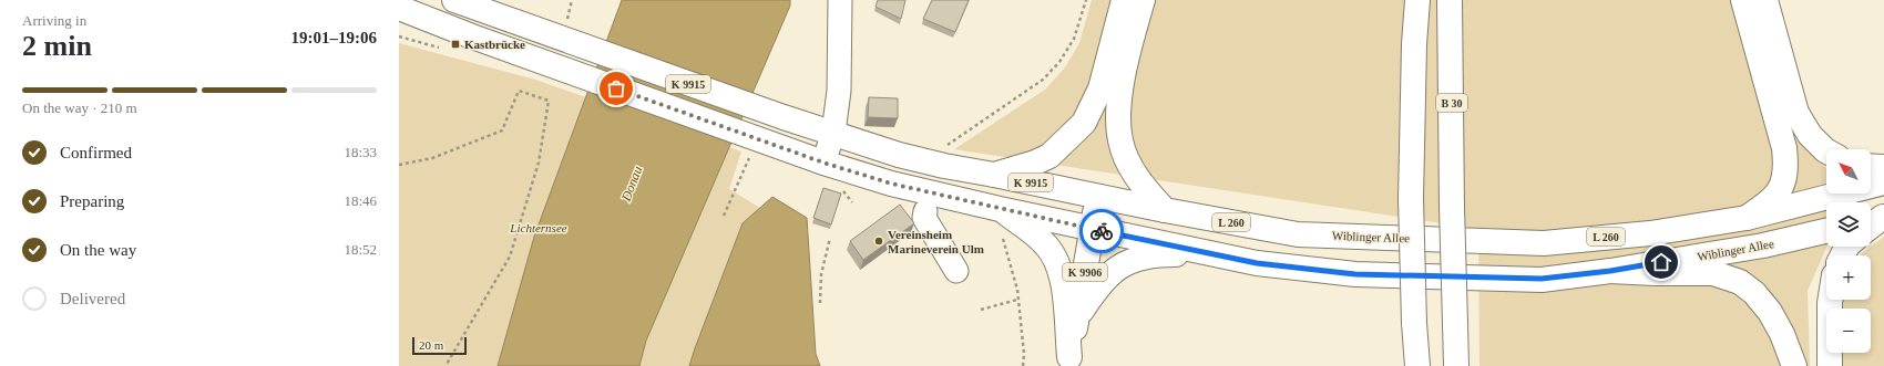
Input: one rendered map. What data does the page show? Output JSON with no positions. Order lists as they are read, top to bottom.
{
  "streets": {
    "main road": [
      "K 9915",
      "B 30",
      "L 260",
      "Wiblinger Allee",
      "K 9906"
    ]
  },
  "crossings": [
    ["K 9915", "Wiblinger Allee"],
    ["Wiblinger Allee", "K 9906"]
  ],
  "water": ["Donau"],
  "parks": ["Lichternsee"],
  "places": {
    "transit": ["Kastbrücke"],
    "other": ["Vereinsheim Marineverein Ulm"]
  },
  "scale_bar": "20 m",
  "north": "top left",
  "page": {
    "heading": ["2 min", "Arriving in", "19:01–19:06"],
    "bar": "On the way · 210 m",
    "list": [
      ["Confirmed", "18:33"],
      ["Preparing", "18:46"],
      ["On the way", "18:52"],
      "Delivered"
    ],
    "map_buttons": ["+", "−"],
    "scale": "20 m"
  }
}
